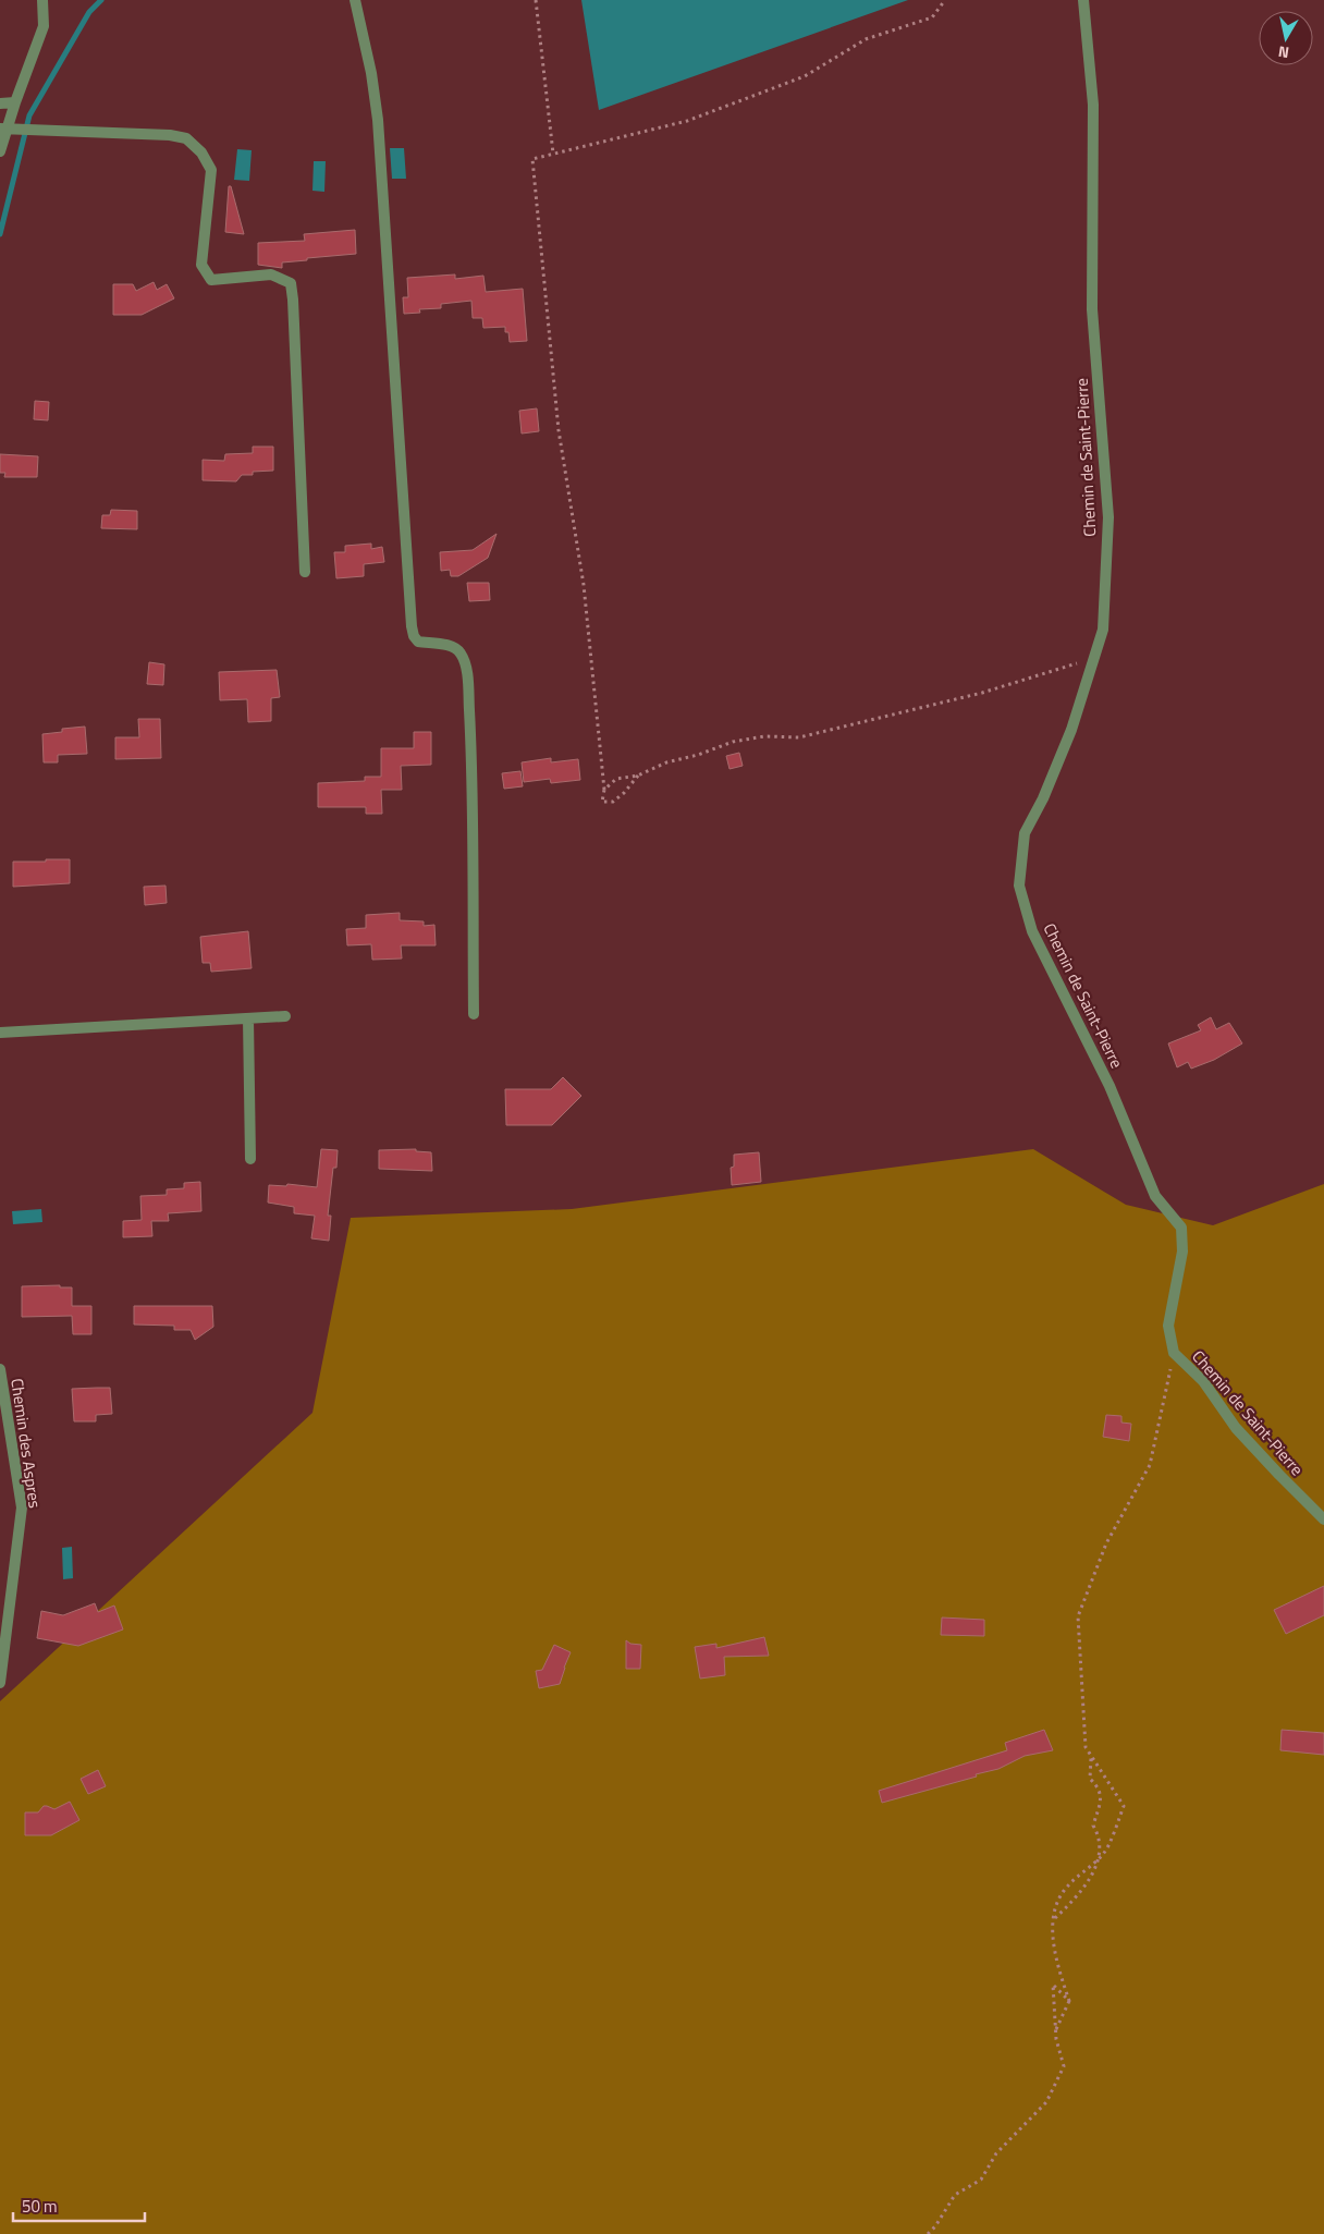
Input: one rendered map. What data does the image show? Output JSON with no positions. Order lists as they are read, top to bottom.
{
  "streets": {
    "street": ["Chemin de Saint-Pierre", "Chemin des Aspres"]
  },
  "scale_bar": "50 m",
  "north": "bottom"
}
